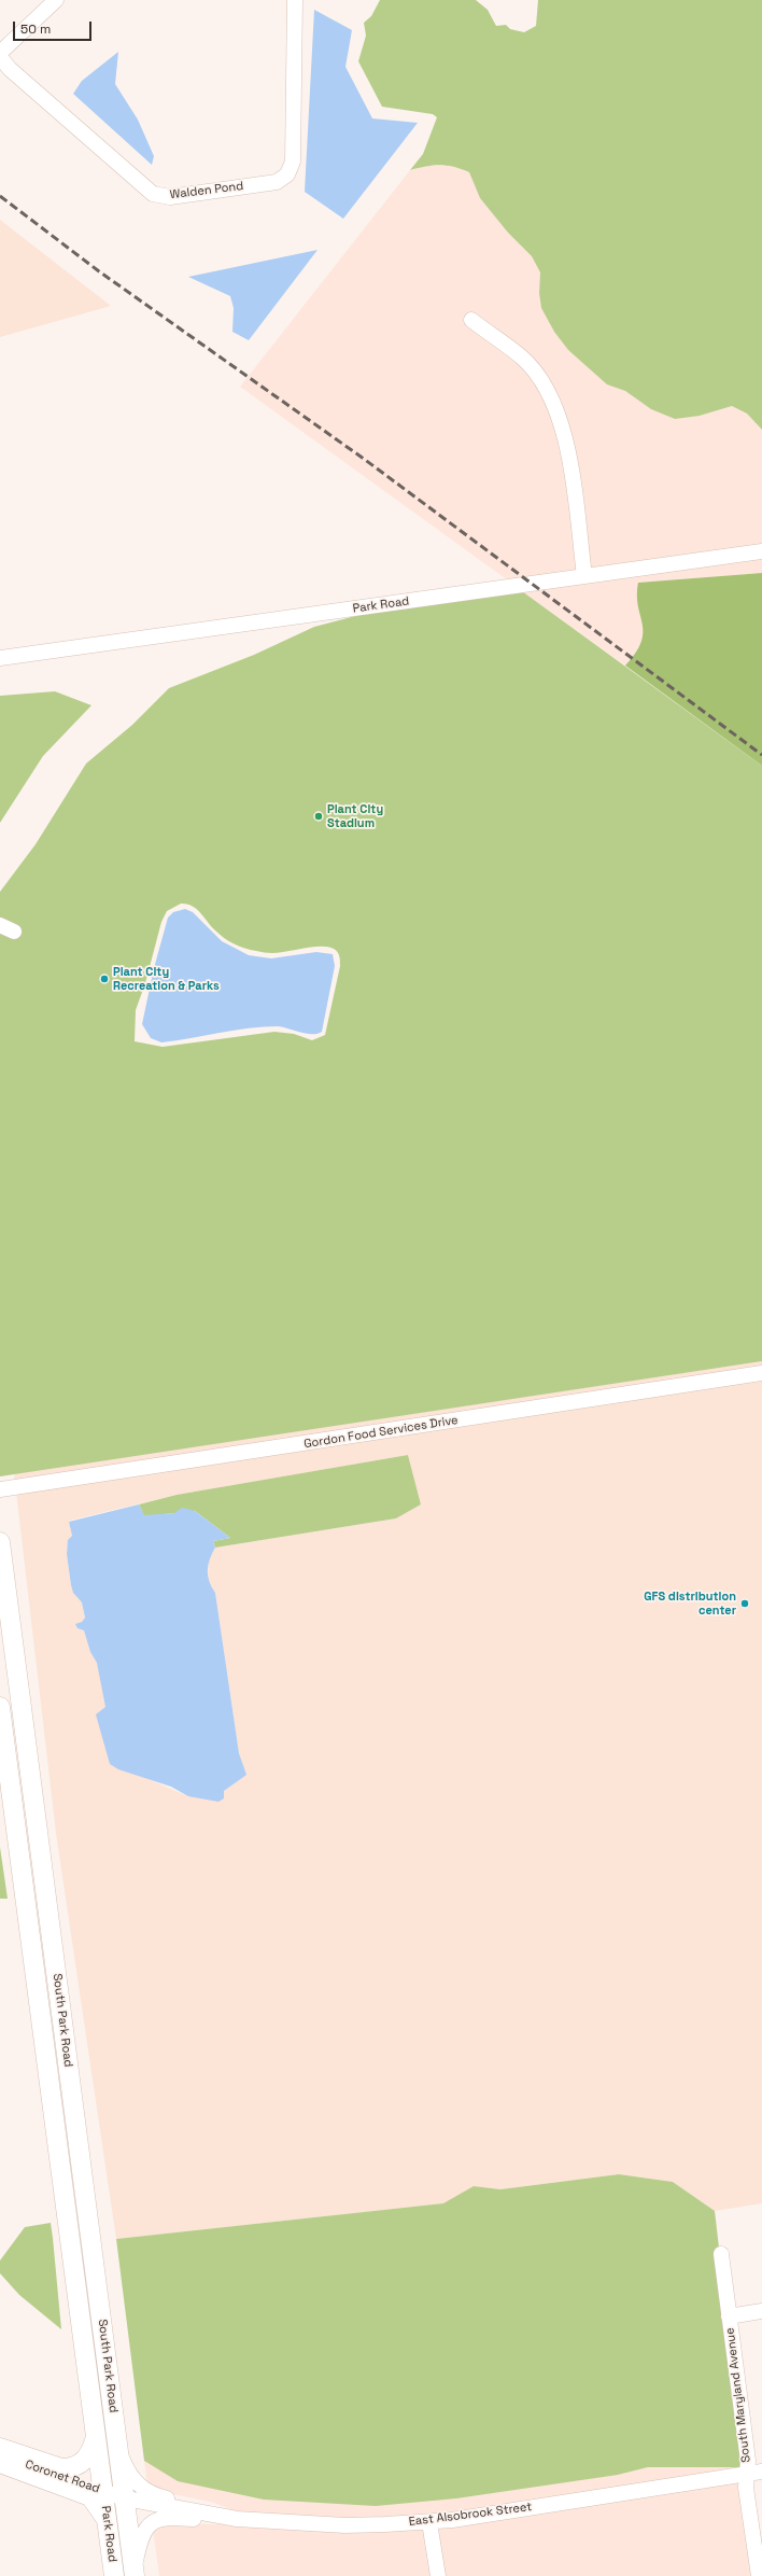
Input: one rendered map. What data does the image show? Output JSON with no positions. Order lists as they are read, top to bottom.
{
  "streets": {
    "main road": ["Park Road", "South Park Road"],
    "street": [
      "Walden Pond",
      "Gordon Food Services Drive",
      "South Maryland Avenue",
      "Coronet Road",
      "East Alsobrook Street"
    ]
  },
  "crossings": [
    ["Park Road", "South Park Road"],
    ["Park Road", "Coronet Road"],
    ["Park Road", "East Alsobrook Street"],
    ["South Park Road", "Coronet Road"],
    ["South Park Road", "East Alsobrook Street"],
    ["South Maryland Avenue", "East Alsobrook Street"],
    ["Coronet Road", "East Alsobrook Street"]
  ],
  "places": ["Plant City Stadium", "Plant City Recreation & Parks", "GFS distribution center"],
  "scale_bar": "50 m"
}
